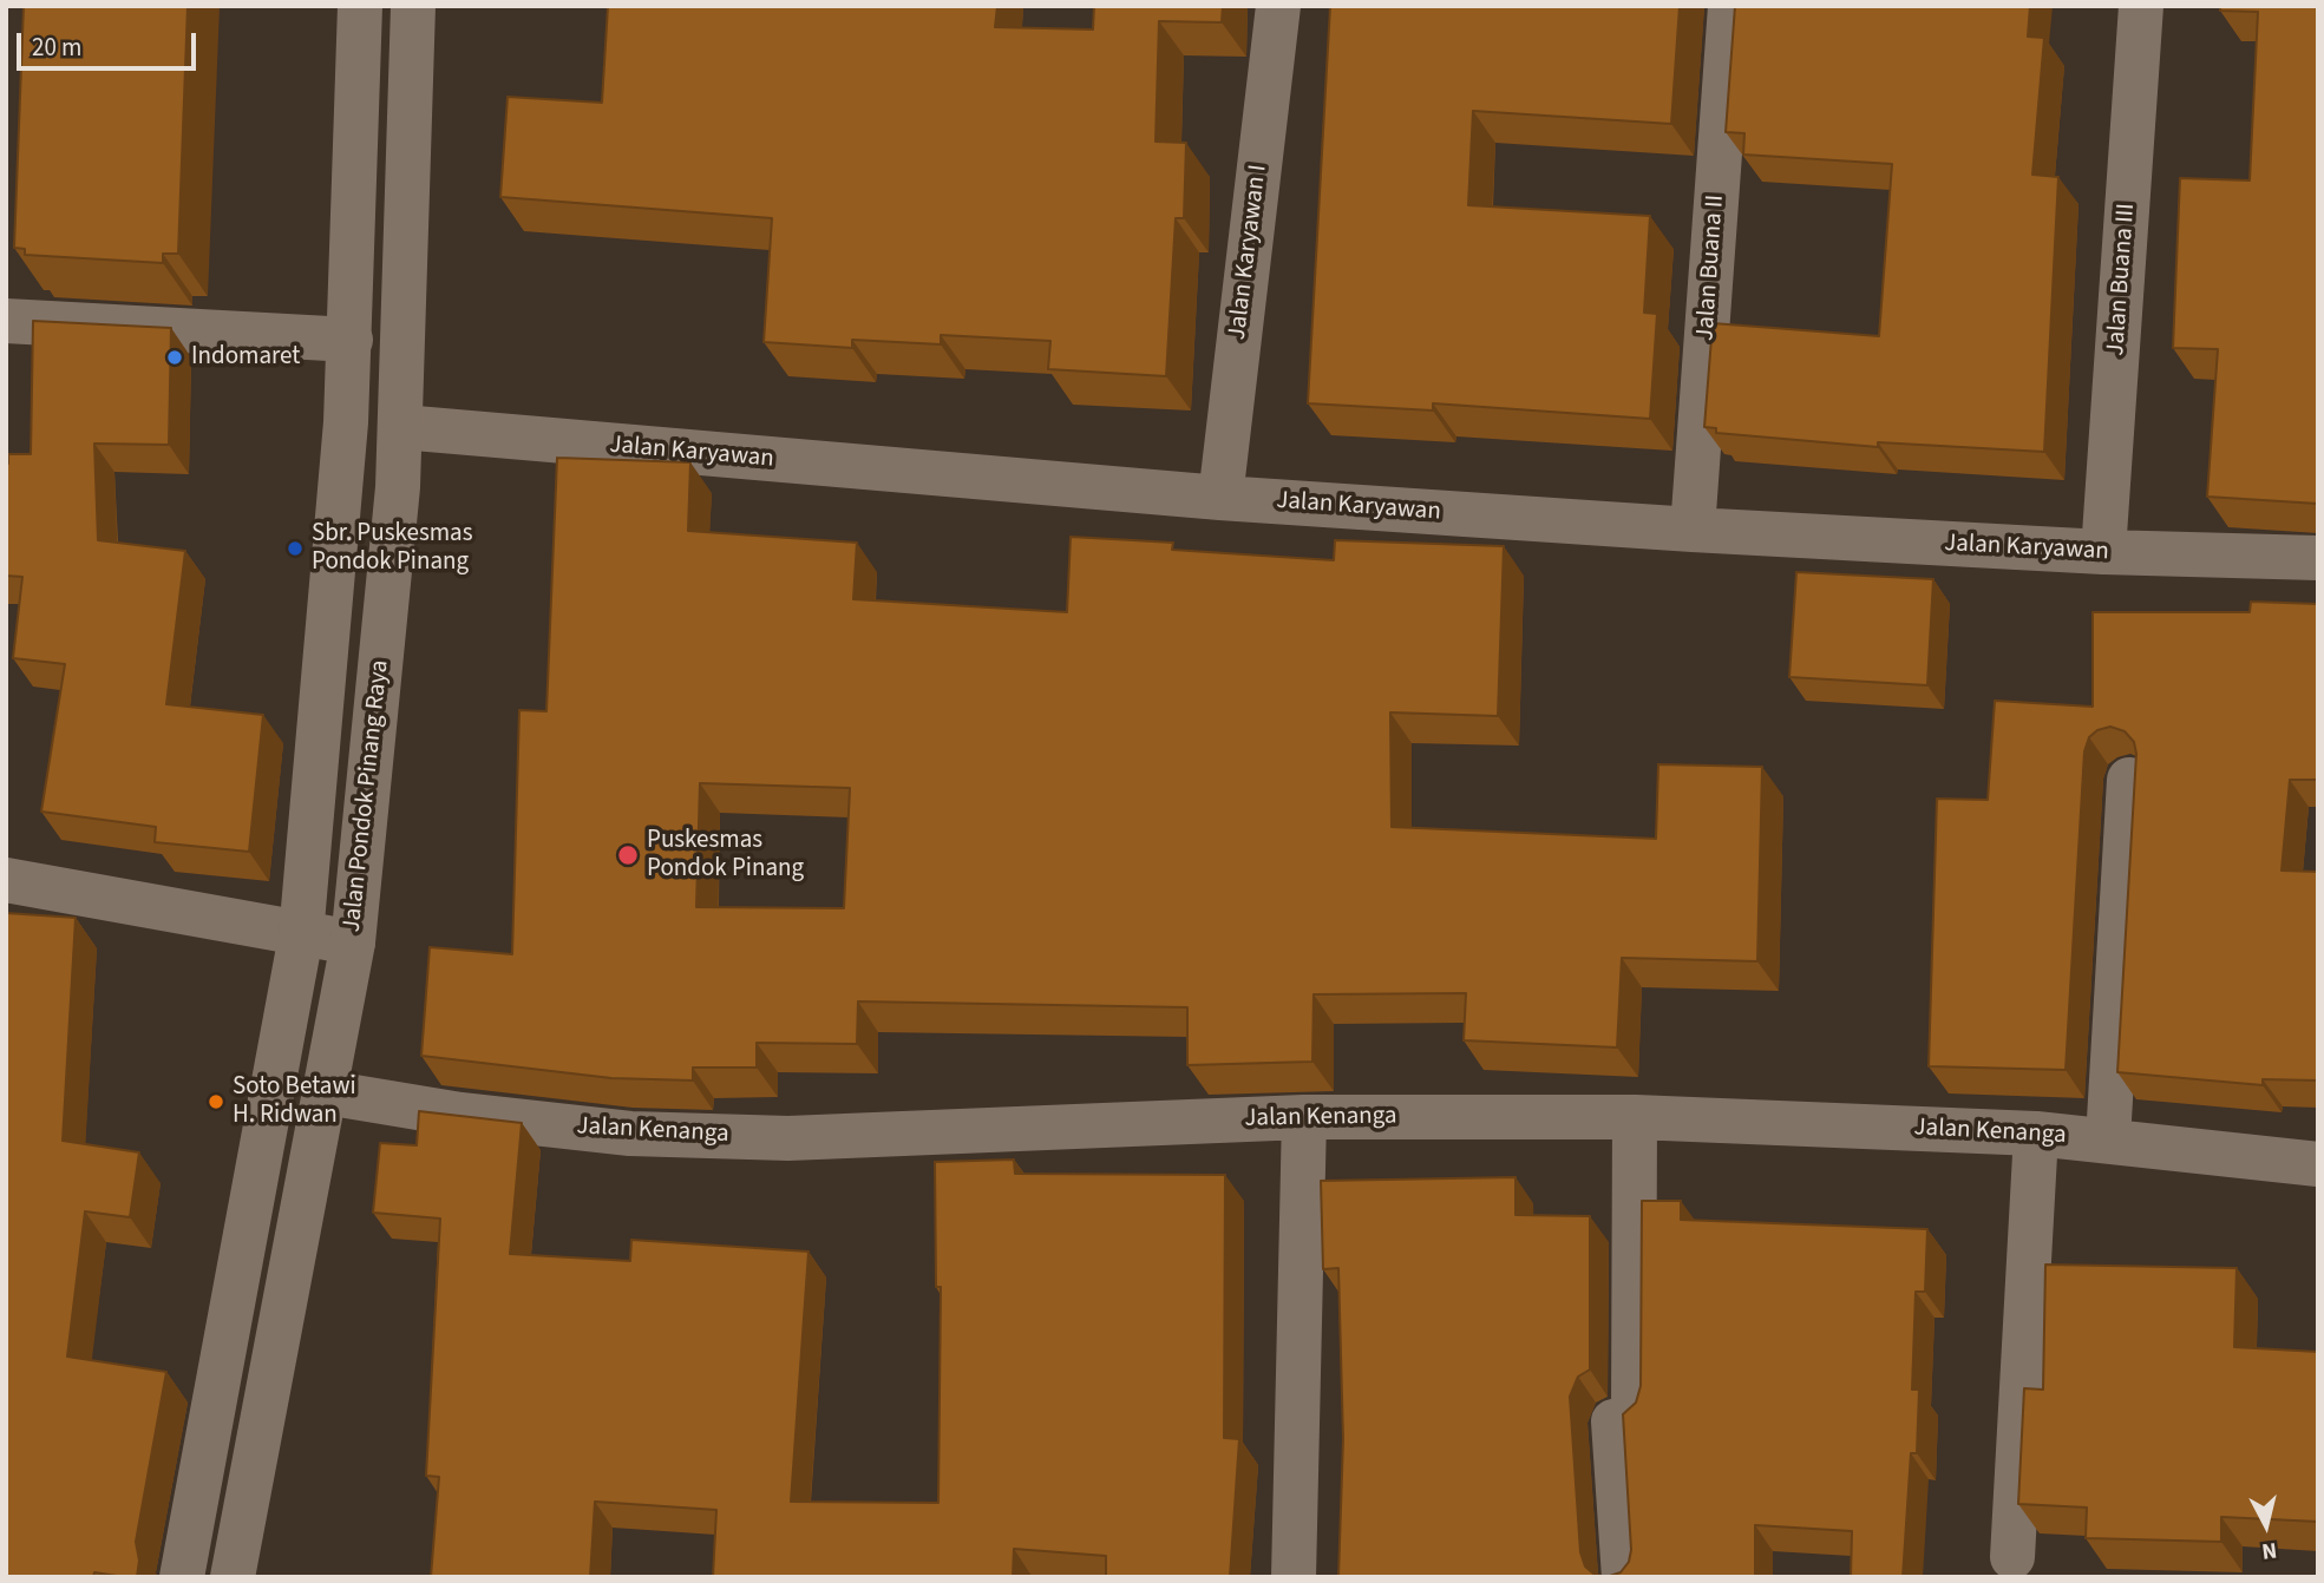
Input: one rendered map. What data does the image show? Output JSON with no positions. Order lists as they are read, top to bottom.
{
  "streets": {
    "street": [
      "Jalan Karyawan I",
      "Jalan Buana II",
      "Jalan Buana III",
      "Jalan Karyawan",
      "Jalan Pondok Pinang Raya",
      "Jalan Kenanga"
    ]
  },
  "crossings": [
    ["Jalan Karyawan I", "Jalan Karyawan"],
    ["Jalan Buana II", "Jalan Karyawan"],
    ["Jalan Buana III", "Jalan Karyawan"],
    ["Jalan Karyawan", "Jalan Pondok Pinang Raya"],
    ["Jalan Pondok Pinang Raya", "Jalan Kenanga"]
  ],
  "places": [
    "Indomaret",
    "Sbr. Puskesmas Pondok Pinang",
    "Puskesmas Pondok Pinang",
    "Soto Betawi H. Ridwan"
  ],
  "scale_bar": "20 m",
  "north": "bottom"
}
